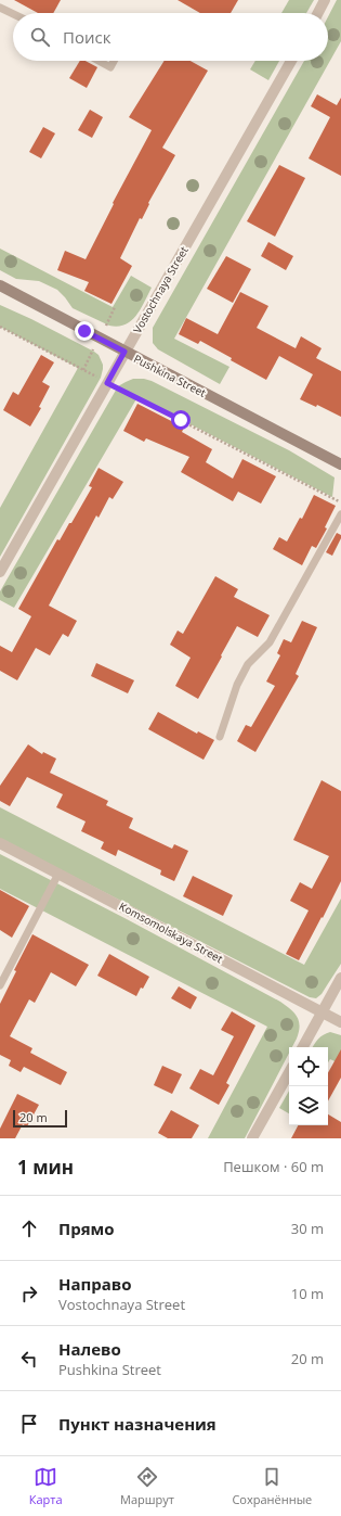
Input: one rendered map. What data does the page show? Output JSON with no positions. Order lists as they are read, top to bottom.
{
  "streets": {
    "main road": ["Pushkina Street"],
    "street": ["Vostochnaya Street", "Komsomolskaya Street"]
  },
  "crossings": [
    ["Vostochnaya Street", "Pushkina Street"]
  ],
  "scale_bar": "20 m",
  "page": {
    "search": "Поиск",
    "scale": "20 m",
    "heading": ["1 мин", "Пешком · 60 m"],
    "list": [
      ["Прямо", "30 m"],
      ["Направо", "Vostochnaya Street", "10 m"],
      ["Налево", "Pushkina Street", "20 m"],
      "Пункт назначения"
    ],
    "nav": ["Карта", "Маршрут", "Сохранённые"]
  }
}
